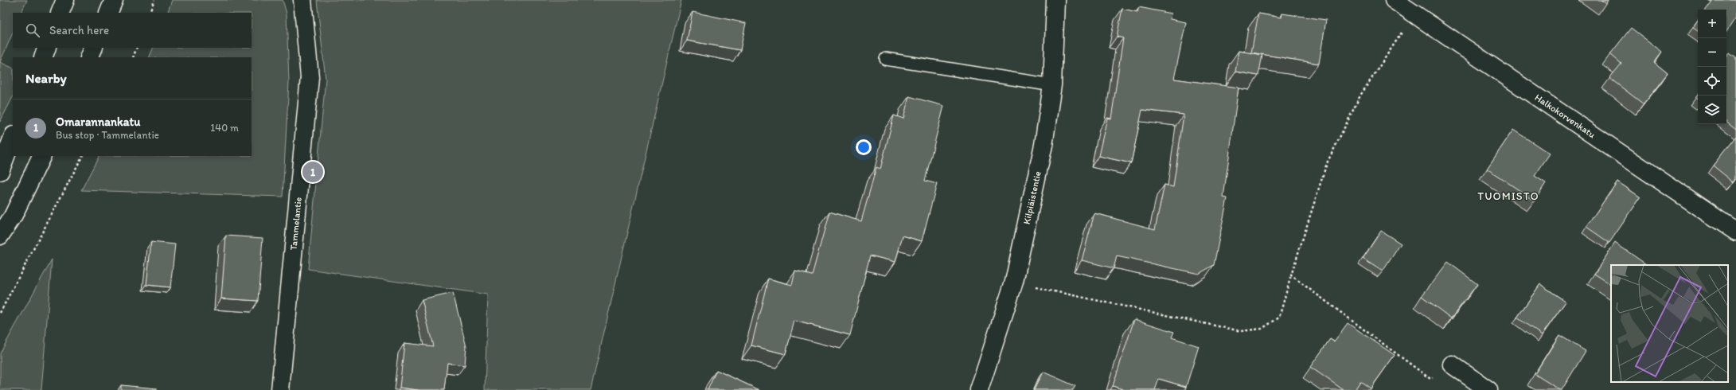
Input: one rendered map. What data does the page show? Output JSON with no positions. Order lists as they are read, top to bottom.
{
  "streets": {
    "street": ["Halkokorvenkatu", "Kilpiäistentie", "Tammelantie"]
  },
  "districts": ["TUOMISTO"],
  "page": {
    "map_buttons": ["+", "−"],
    "search": "Search here",
    "heading": "Nearby",
    "list": [
      {
        "mark": "1",
        "name": "Omarannankatu",
        "note": "Bus stop · Tammelantie",
        "value": "140 m"
      }
    ],
    "pins": "1"
  }
}
